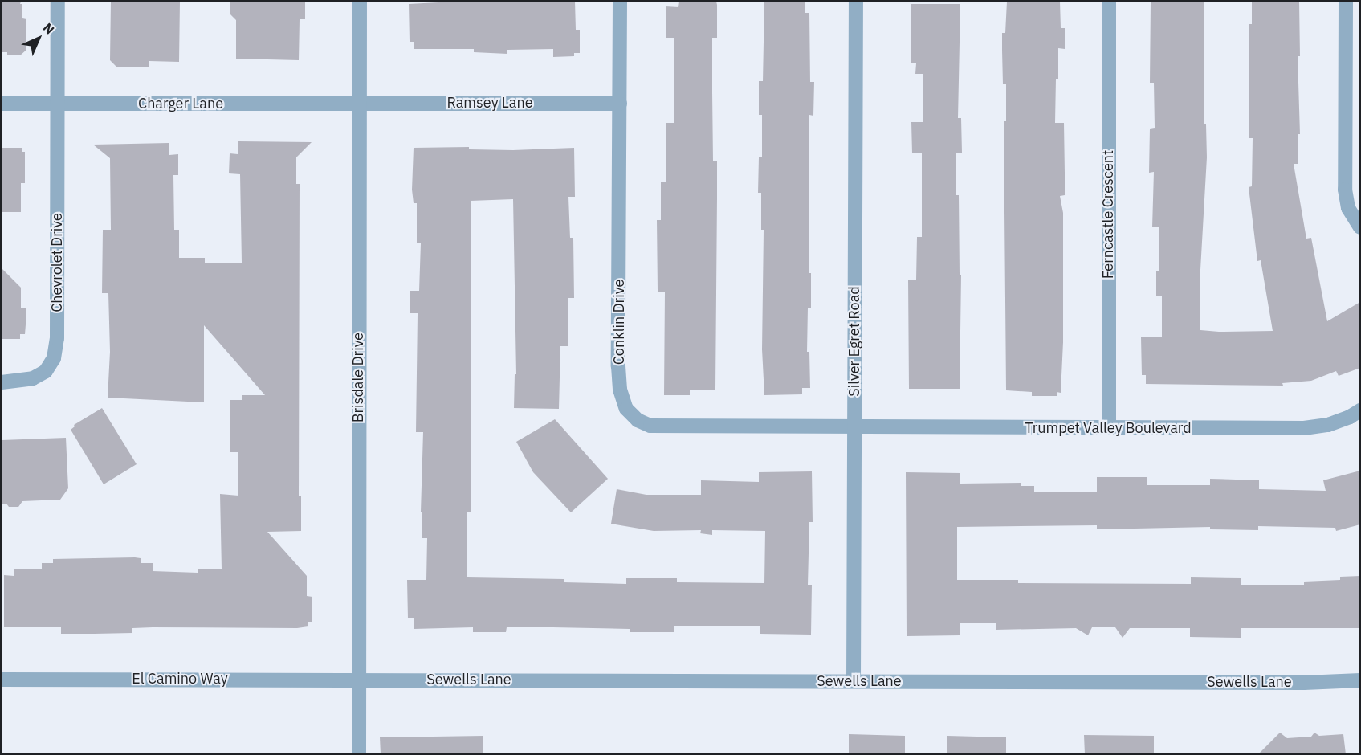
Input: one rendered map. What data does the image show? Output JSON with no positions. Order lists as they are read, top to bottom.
{
  "streets": {
    "street": [
      "Ramsey Lane",
      "Charger Lane",
      "Ferncastle Crescent",
      "Chevrolet Drive",
      "Conklin Drive",
      "Silver Egret Road",
      "Brisdale Drive",
      "Trumpet Valley Boulevard",
      "El Camino Way",
      "Sewells Lane"
    ]
  },
  "crossings": [
    ["Ramsey Lane", "Charger Lane"],
    ["Ramsey Lane", "Conklin Drive"],
    ["Ramsey Lane", "Brisdale Drive"],
    ["Charger Lane", "Chevrolet Drive"],
    ["Charger Lane", "Brisdale Drive"],
    ["Ferncastle Crescent", "Trumpet Valley Boulevard"],
    ["Conklin Drive", "Silver Egret Road"],
    ["Conklin Drive", "Trumpet Valley Boulevard"],
    ["Silver Egret Road", "Trumpet Valley Boulevard"],
    ["Silver Egret Road", "Sewells Lane"],
    ["Brisdale Drive", "El Camino Way"],
    ["Brisdale Drive", "Sewells Lane"],
    ["El Camino Way", "Sewells Lane"]
  ],
  "north": "top right"
}
